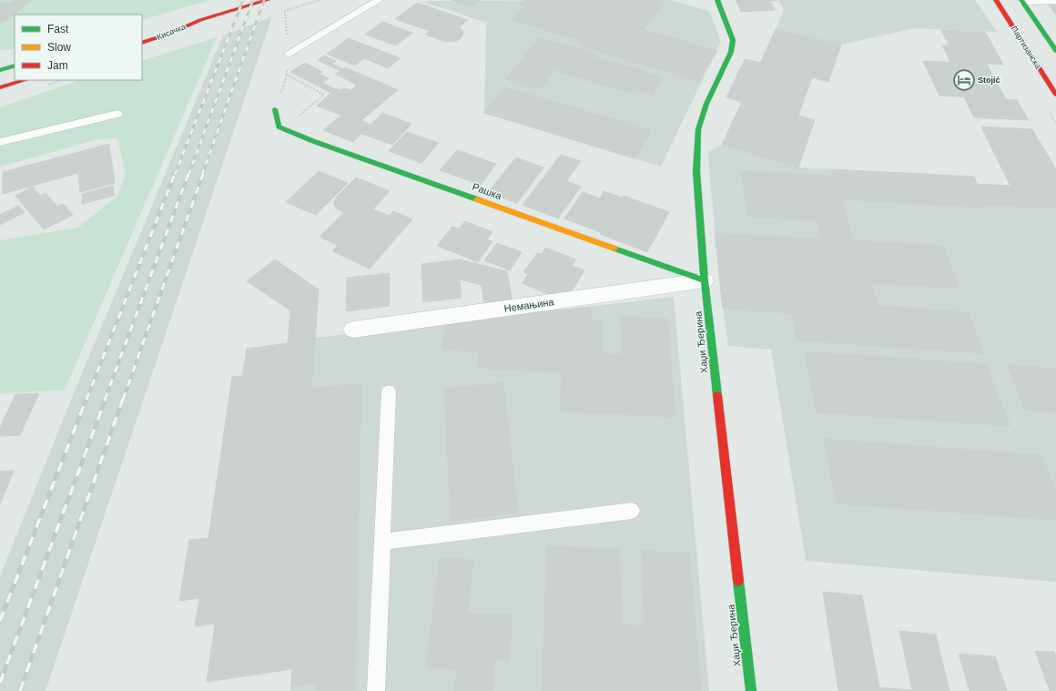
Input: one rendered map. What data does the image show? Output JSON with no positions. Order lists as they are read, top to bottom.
{
  "streets": {
    "street": [
      "Кисачка",
      "Партизанска",
      "Рашка",
      "Немањина",
      "Хаџи Ђерина"
    ]
  },
  "crossings": [
    ["Рашка", "Немањина"],
    ["Рашка", "Хаџи Ђерина"],
    ["Немањина", "Хаџи Ђерина"]
  ],
  "places": {
    "hotel": ["Stojić"]
  },
  "legend": ["Fast", "Slow", "Jam"]
}
